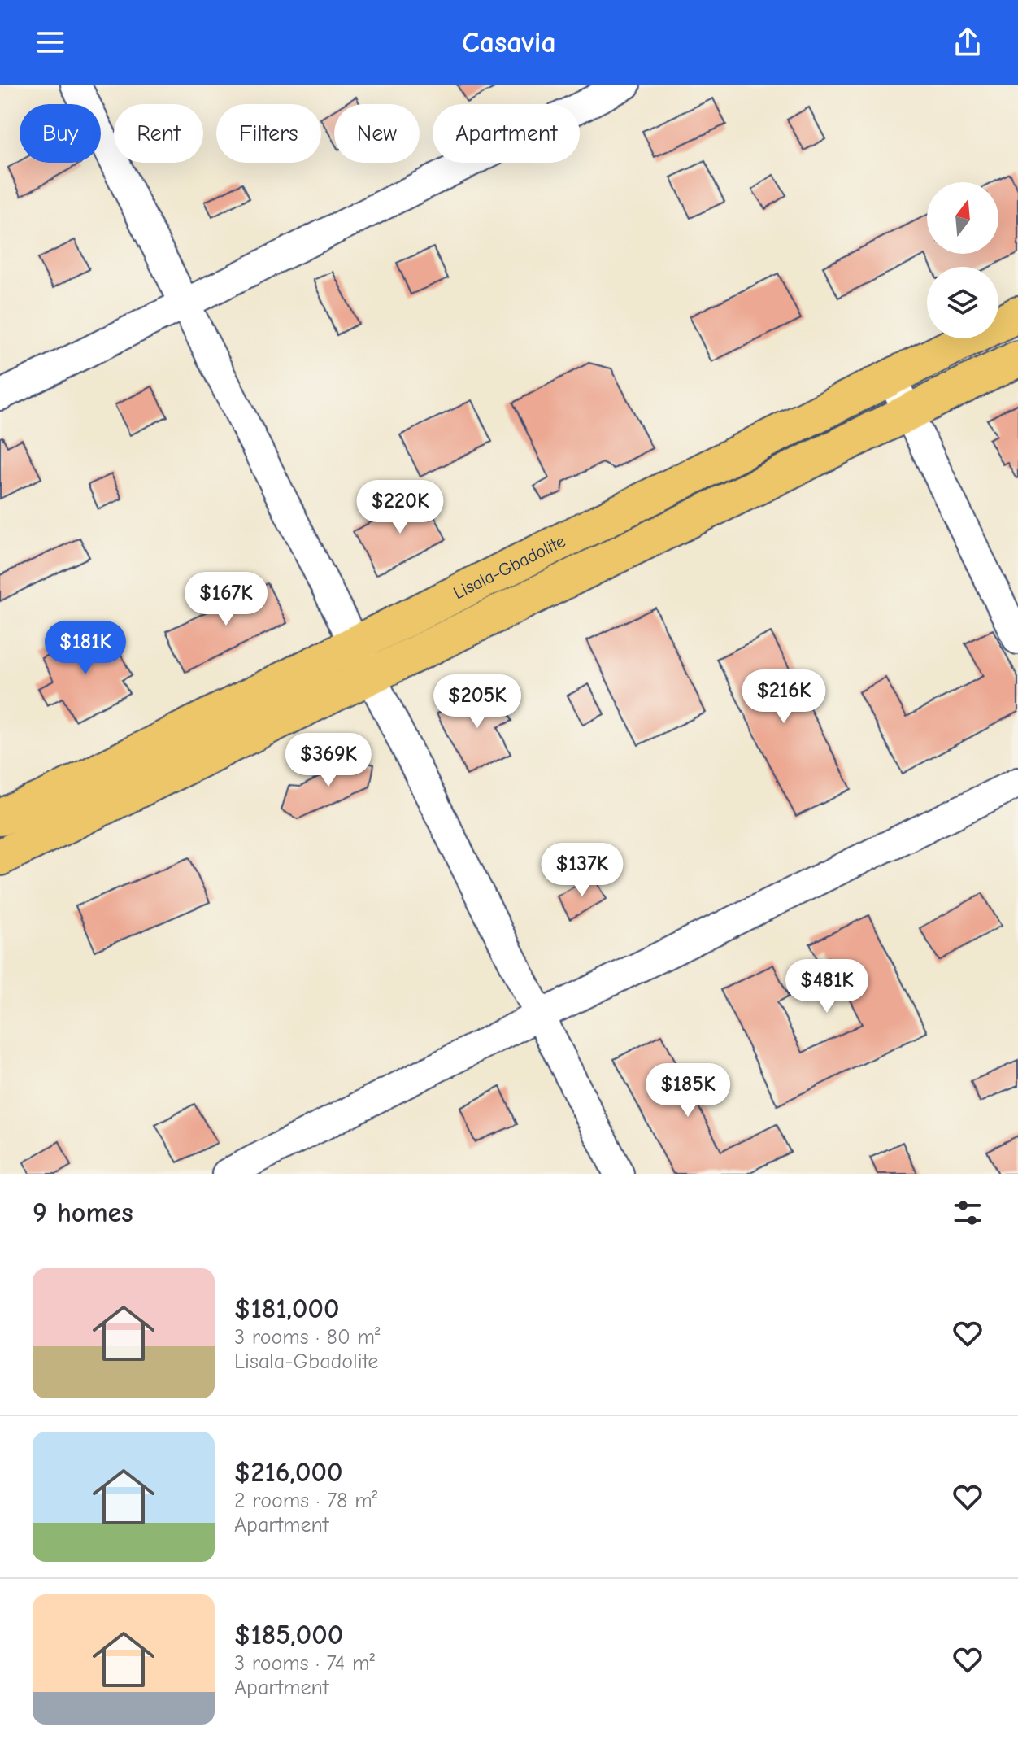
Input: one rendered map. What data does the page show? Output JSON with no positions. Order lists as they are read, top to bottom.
{
  "streets": {
    "main road": ["Lisala-Gbadolite"]
  },
  "north": "top",
  "page": {
    "header": "Casavia",
    "chip": [
      "Buy",
      "Rent",
      "Filters",
      "New",
      "Apartment"
    ],
    "price": [
      "$220K",
      "$167K",
      "$181K",
      "$216K",
      "$205K",
      "$369K",
      "$137K",
      "$481K",
      "$185K"
    ],
    "heading": "9 homes",
    "list": [
      {
        "name": "$181,000",
        "note": "3 rooms · 80 m² · Lisala-Gbadolite"
      },
      {
        "name": "$216,000",
        "note": "2 rooms · 78 m² · Apartment"
      },
      {
        "name": "$185,000",
        "note": "3 rooms · 74 m² · Apartment"
      }
    ]
  }
}
